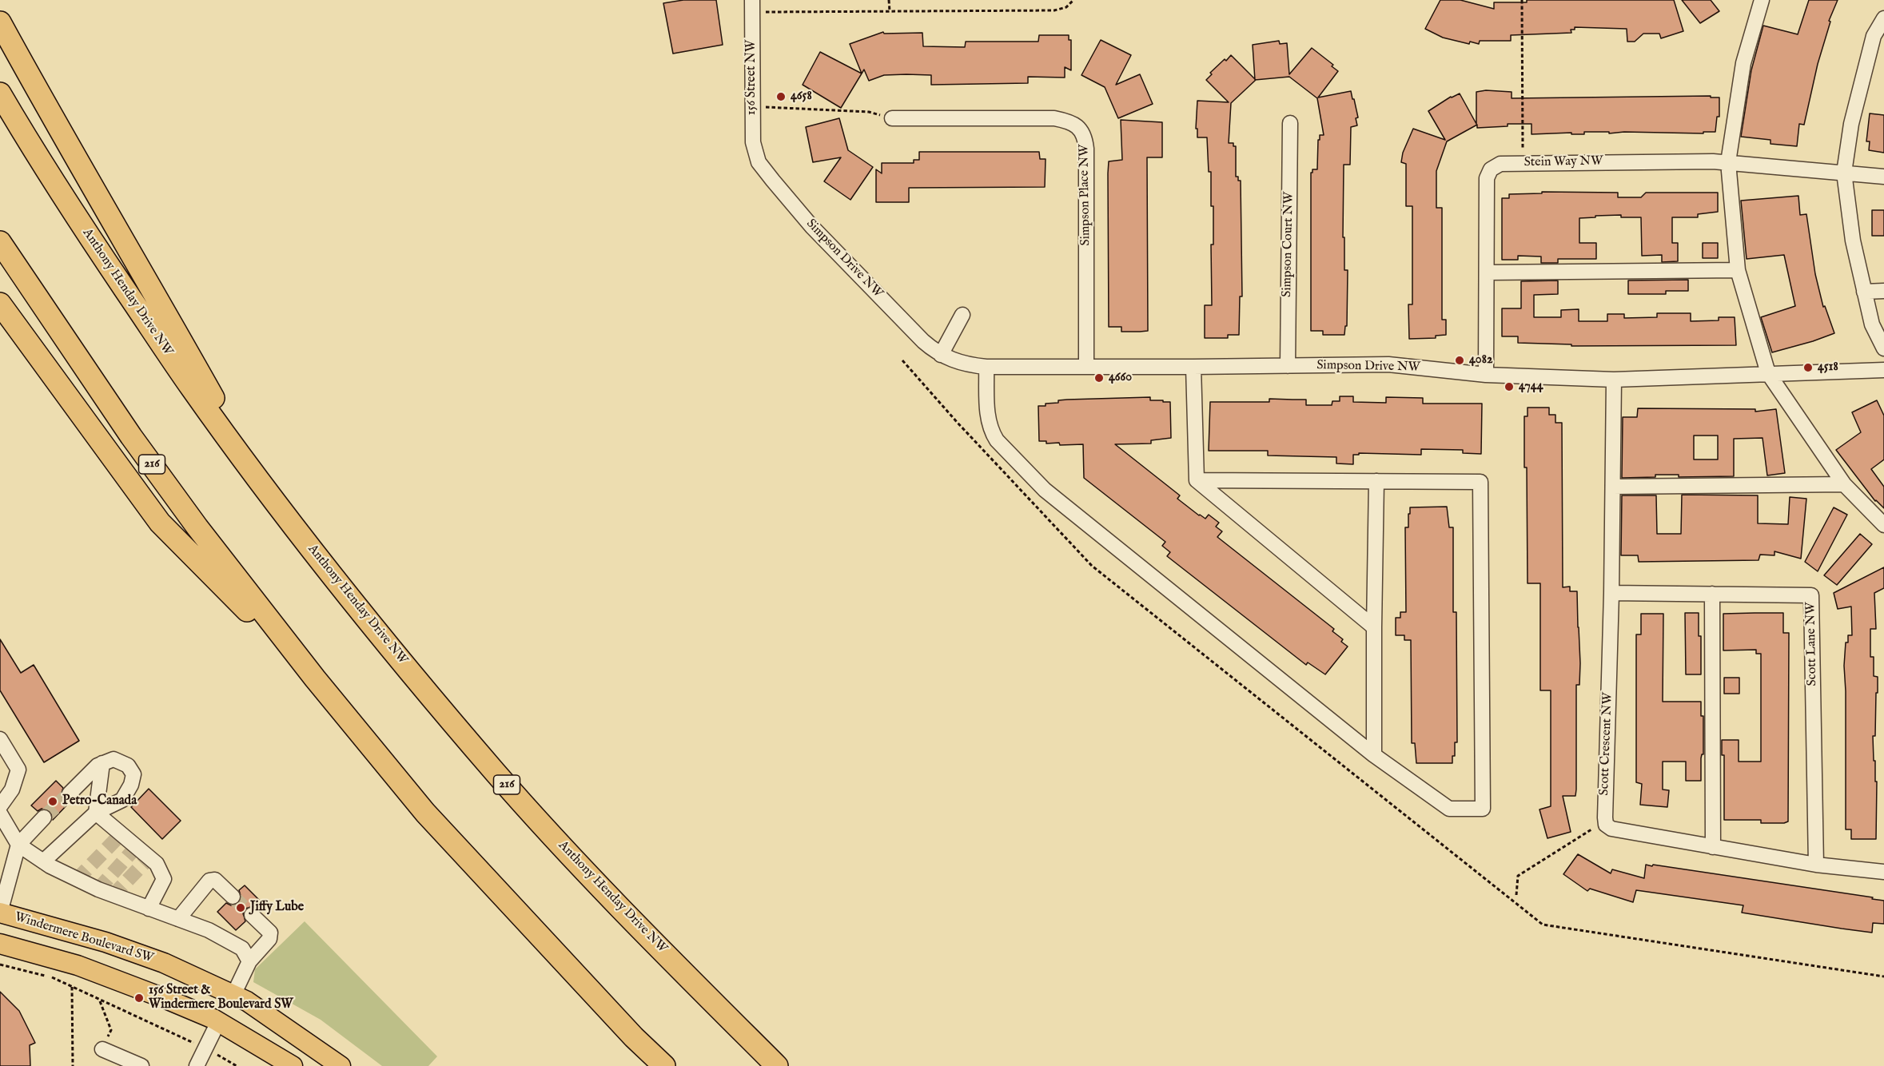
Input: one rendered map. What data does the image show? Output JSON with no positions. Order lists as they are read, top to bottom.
{
  "streets": {
    "highway": ["Anthony Henday Drive NW", "216"],
    "main road": ["Windermere Boulevard SW"],
    "street": [
      "156 Street NW",
      "Stein Way NW",
      "Simpson Place NW",
      "Simpson Court NW",
      "Simpson Drive NW",
      "Scott Lane NW",
      "Scott Crescent NW"
    ]
  },
  "crossings": [
    ["156 Street NW", "Simpson Drive NW"],
    ["Stein Way NW", "Simpson Drive NW"],
    ["Simpson Place NW", "Simpson Drive NW"],
    ["Simpson Court NW", "Simpson Drive NW"],
    ["Simpson Drive NW", "Scott Crescent NW"],
    ["Scott Lane NW", "Scott Crescent NW"]
  ],
  "places": [
    "4658",
    "4082",
    "4518",
    "4660",
    "4744",
    "Petro-Canada",
    "Jiffy Lube",
    "156 Street & Windermere Boulevard SW"
  ]
}
